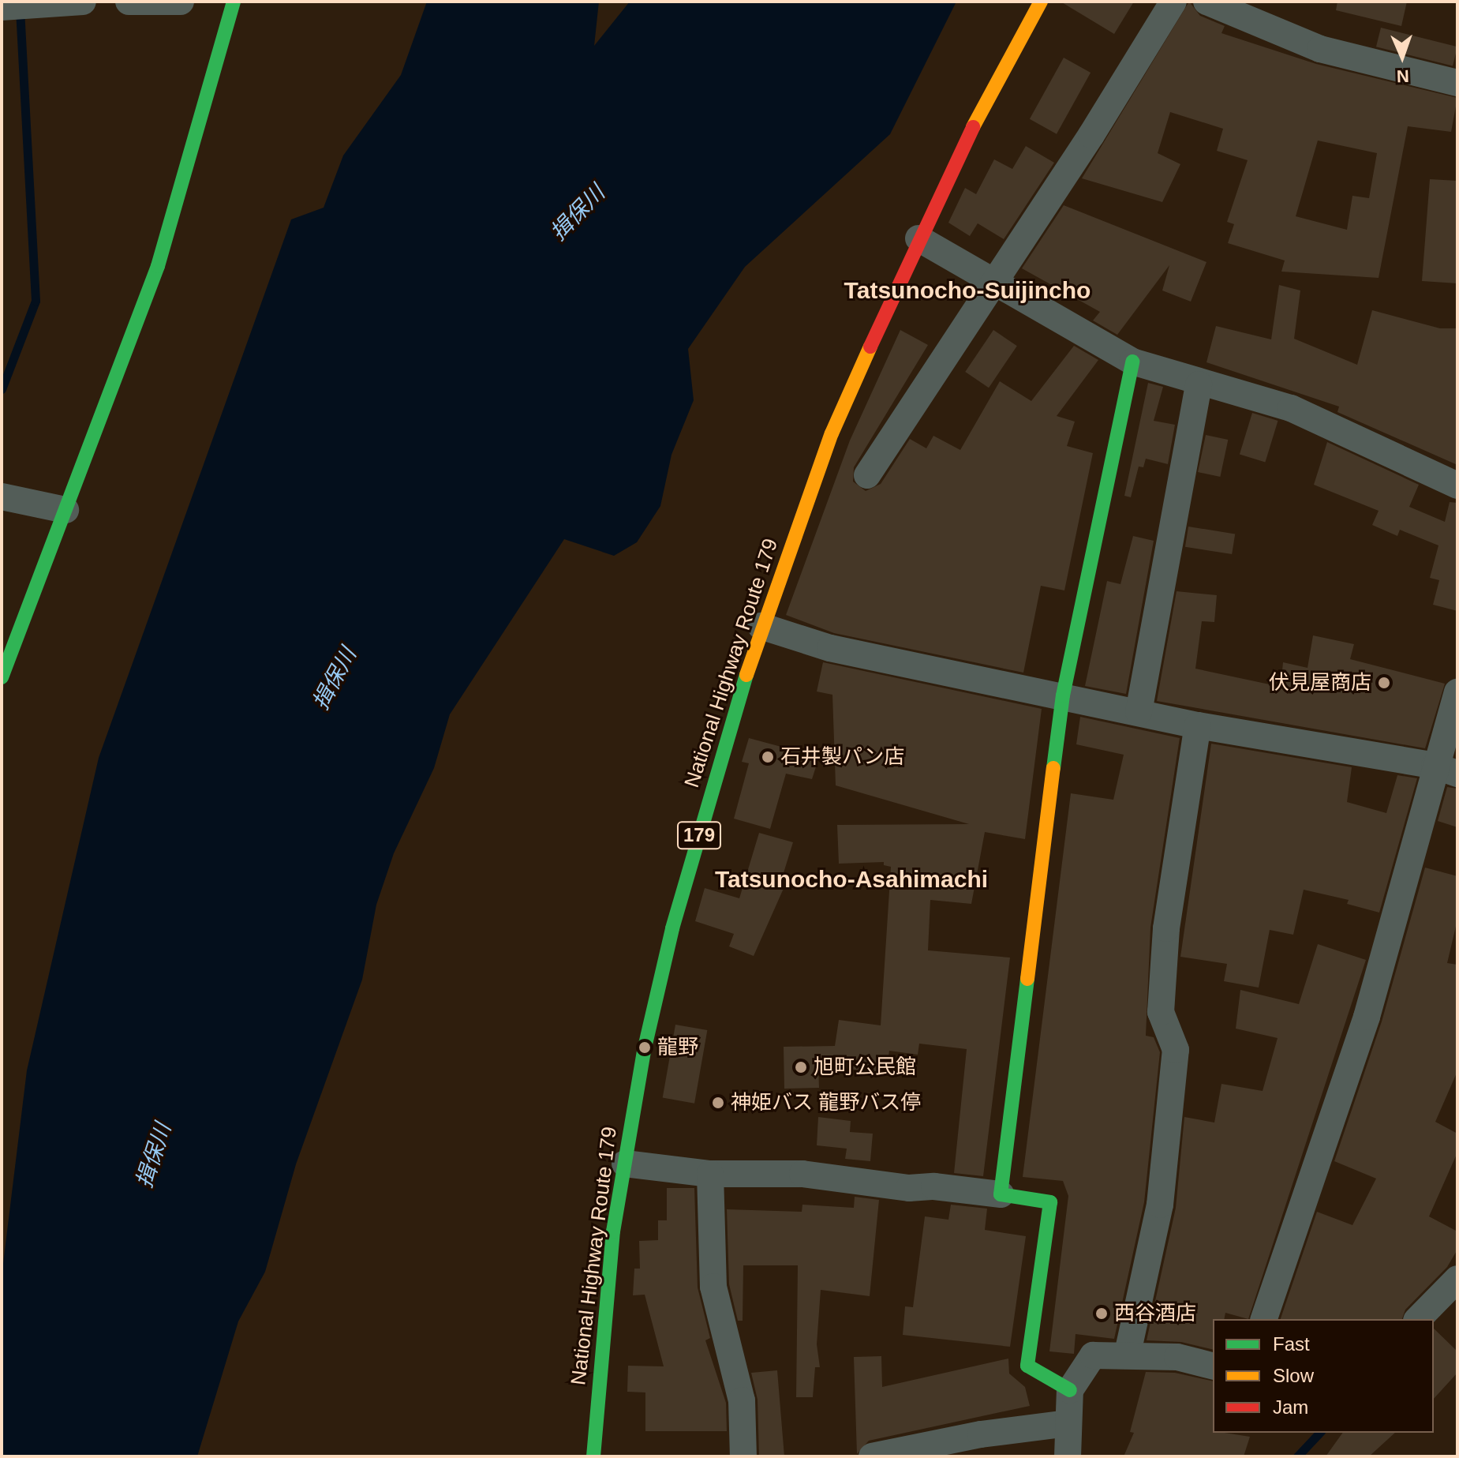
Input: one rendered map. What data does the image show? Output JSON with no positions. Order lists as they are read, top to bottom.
{
  "streets": {
    "main road": ["National Highway Route 179", "179"]
  },
  "districts": ["Tatsunocho-Suijincho", "Tatsunocho-Asahimachi"],
  "water": ["揖保川"],
  "places": [
    "伏見屋商店",
    "石井製パン店",
    "龍野",
    "旭町公民館",
    "神姫バス 龍野バス停",
    "西谷酒店"
  ],
  "legend": ["Fast", "Slow", "Jam"],
  "north": "bottom"
}
